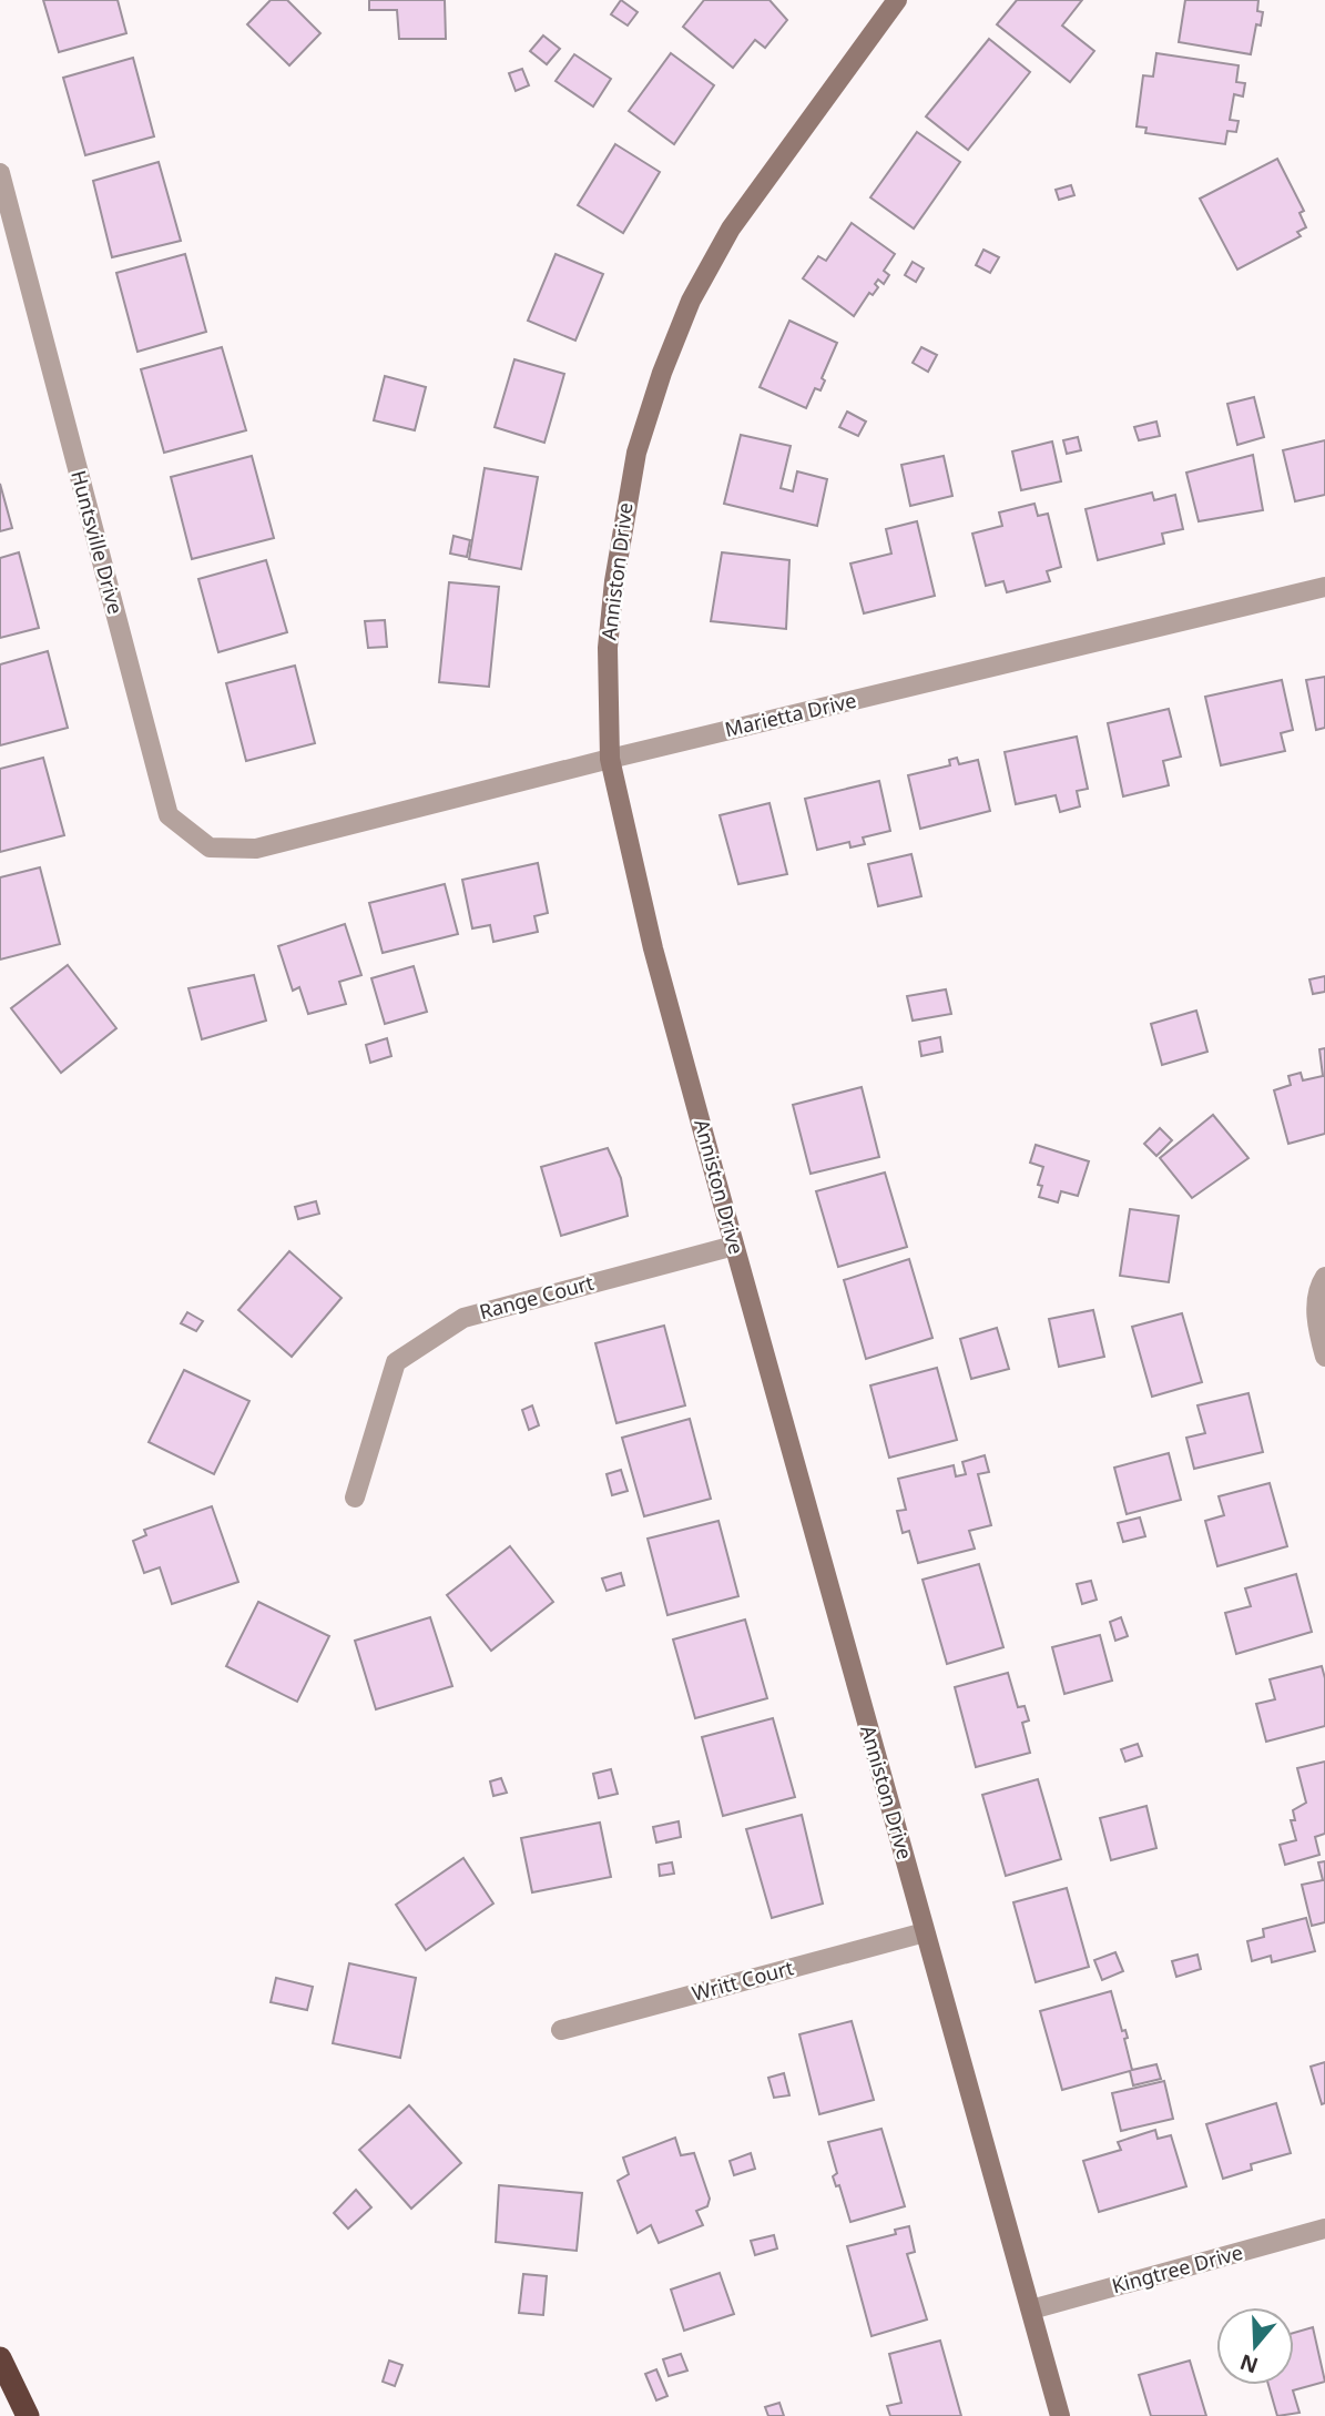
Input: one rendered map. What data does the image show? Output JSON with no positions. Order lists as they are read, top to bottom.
{
  "streets": {
    "street": [
      "Huntsville Drive",
      "Anniston Drive",
      "Marietta Drive",
      "Range Court",
      "Writt Court",
      "Kingtree Drive"
    ]
  },
  "crossings": [
    ["Huntsville Drive", "Marietta Drive"],
    ["Anniston Drive", "Marietta Drive"],
    ["Anniston Drive", "Range Court"],
    ["Anniston Drive", "Writt Court"],
    ["Anniston Drive", "Kingtree Drive"]
  ],
  "north": "bottom"
}
